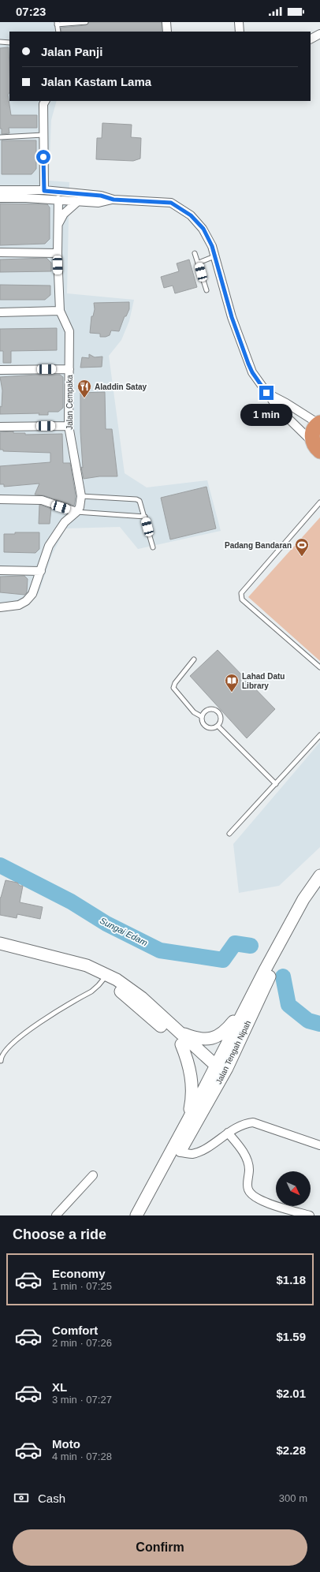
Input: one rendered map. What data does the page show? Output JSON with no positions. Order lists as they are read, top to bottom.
{
  "streets": {
    "main road": ["Jalan Tengah Nipah"],
    "street": ["Jalan Cempaka"]
  },
  "water": ["Sungai Edam"],
  "places": {
    "restaurant": ["Aladdin Satay"],
    "sports": ["Padang Bandaran"],
    "library": ["Lahad Datu Library"]
  },
  "north": "bottom right",
  "page": {
    "status": "07:23",
    "banner": ["Jalan Panji", "Jalan Kastam Lama"],
    "bubble": "1 min",
    "heading": "Choose a ride",
    "list": [
      {
        "name": "Economy",
        "note": "1 min · 07:25",
        "value": "$1.18"
      },
      {
        "name": "Comfort",
        "note": "2 min · 07:26",
        "value": "$1.59"
      },
      {
        "name": "XL",
        "note": "3 min · 07:27",
        "value": "$2.01"
      },
      {
        "name": "Moto",
        "note": "4 min · 07:28",
        "value": "$2.28"
      }
    ],
    "pay": ["Cash", "300 m"],
    "buttons": "Confirm"
  }
}
